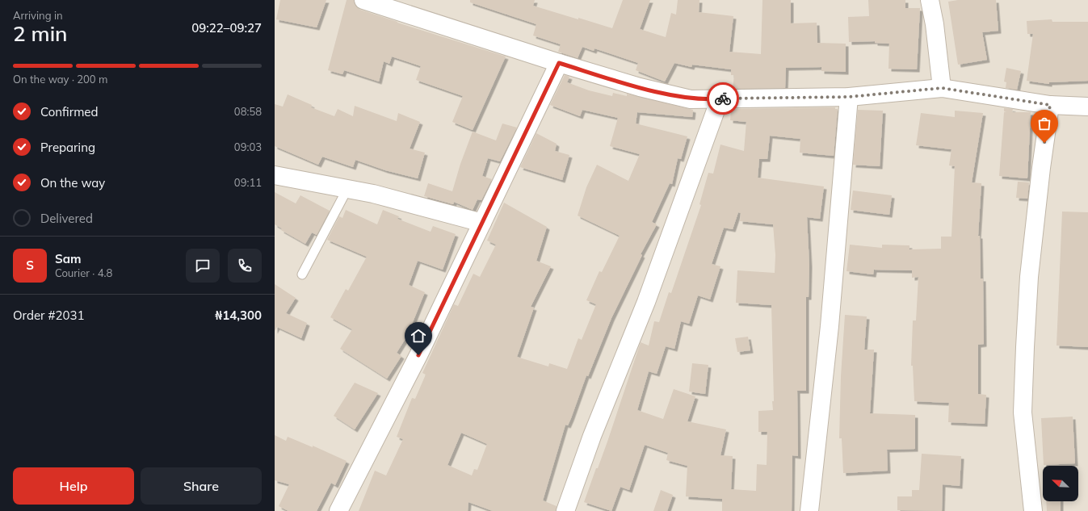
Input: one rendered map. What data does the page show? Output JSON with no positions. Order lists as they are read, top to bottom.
{
  "north": "top left",
  "page": {
    "heading": ["2 min", "Arriving in", "09:22–09:27"],
    "panel": [
      "Sam",
      "Courier · 4.8",
      "Order #2031",
      "₦14,300"
    ],
    "bar": "On the way · 200 m",
    "list": [
      ["Confirmed", "08:58"],
      ["Preparing", "09:03"],
      ["On the way", "09:11"],
      "Delivered"
    ],
    "round": "S",
    "buttons": ["Help", "Share"]
  }
}
